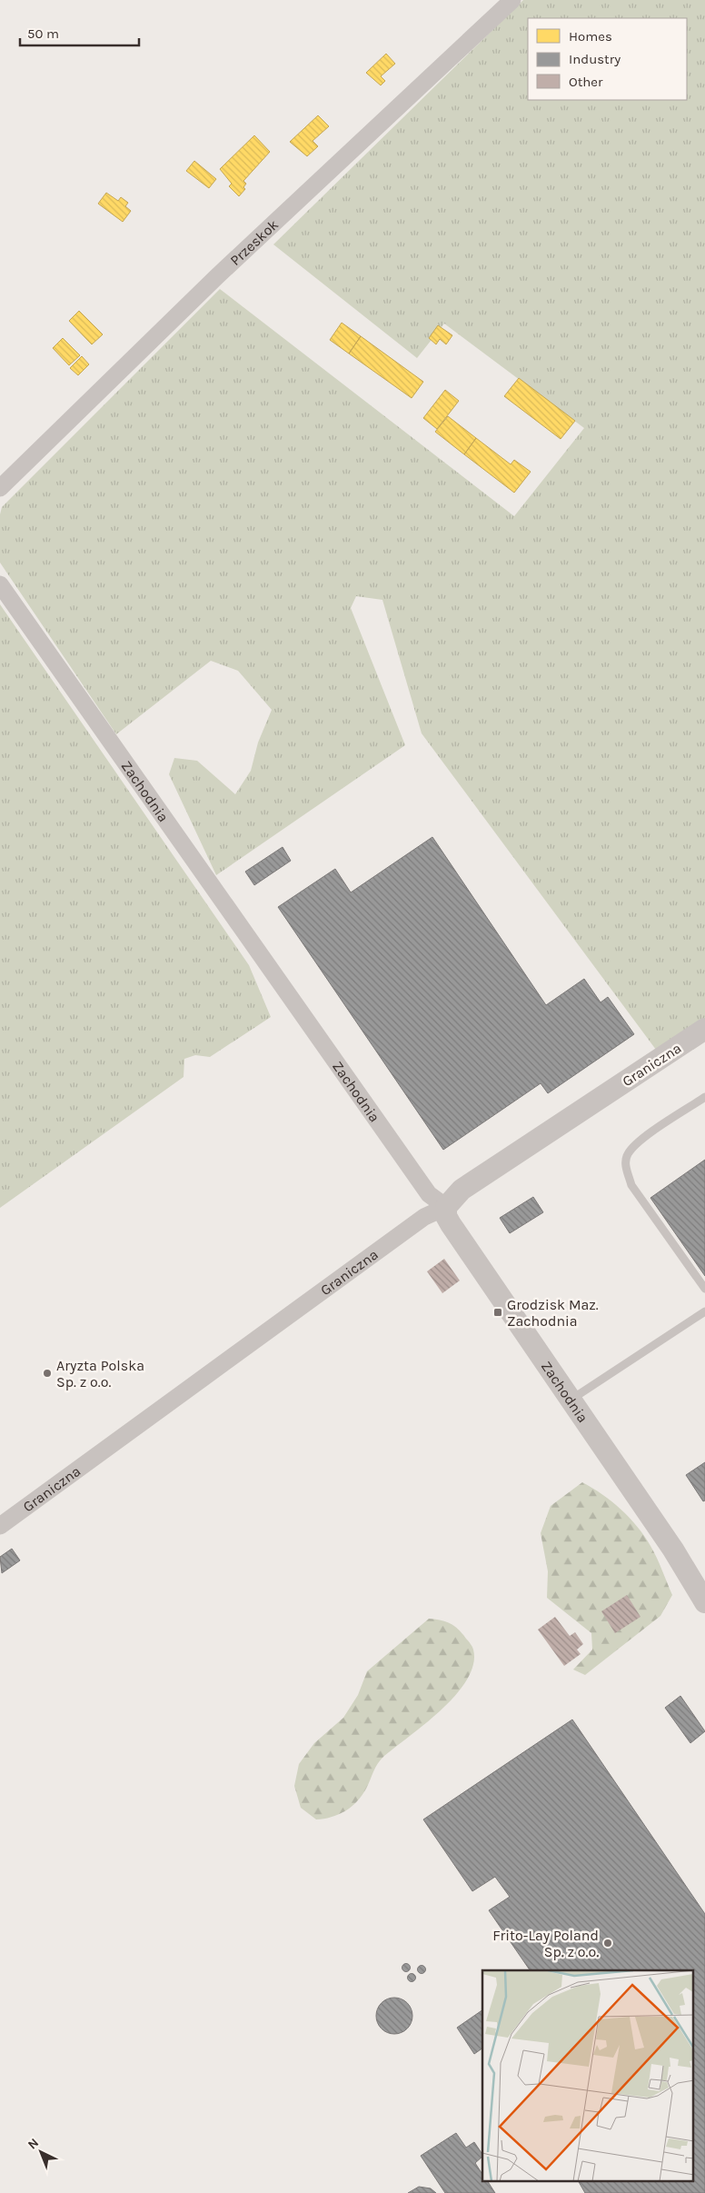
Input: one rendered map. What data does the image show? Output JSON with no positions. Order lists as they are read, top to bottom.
{
  "streets": {
    "street": ["Przeskok", "Zachodnia", "Graniczna"]
  },
  "crossings": [
    ["Zachodnia", "Graniczna"]
  ],
  "places": {
    "transit": ["Grodzisk Maz. Zachodnia"],
    "other": ["Aryzta Polska Sp. z o.o.", "Frito-Lay Poland Sp. z o.o."]
  },
  "legend": ["Homes", "Industry", "Other"],
  "scale_bar": "50 m",
  "north": "top left"
}
